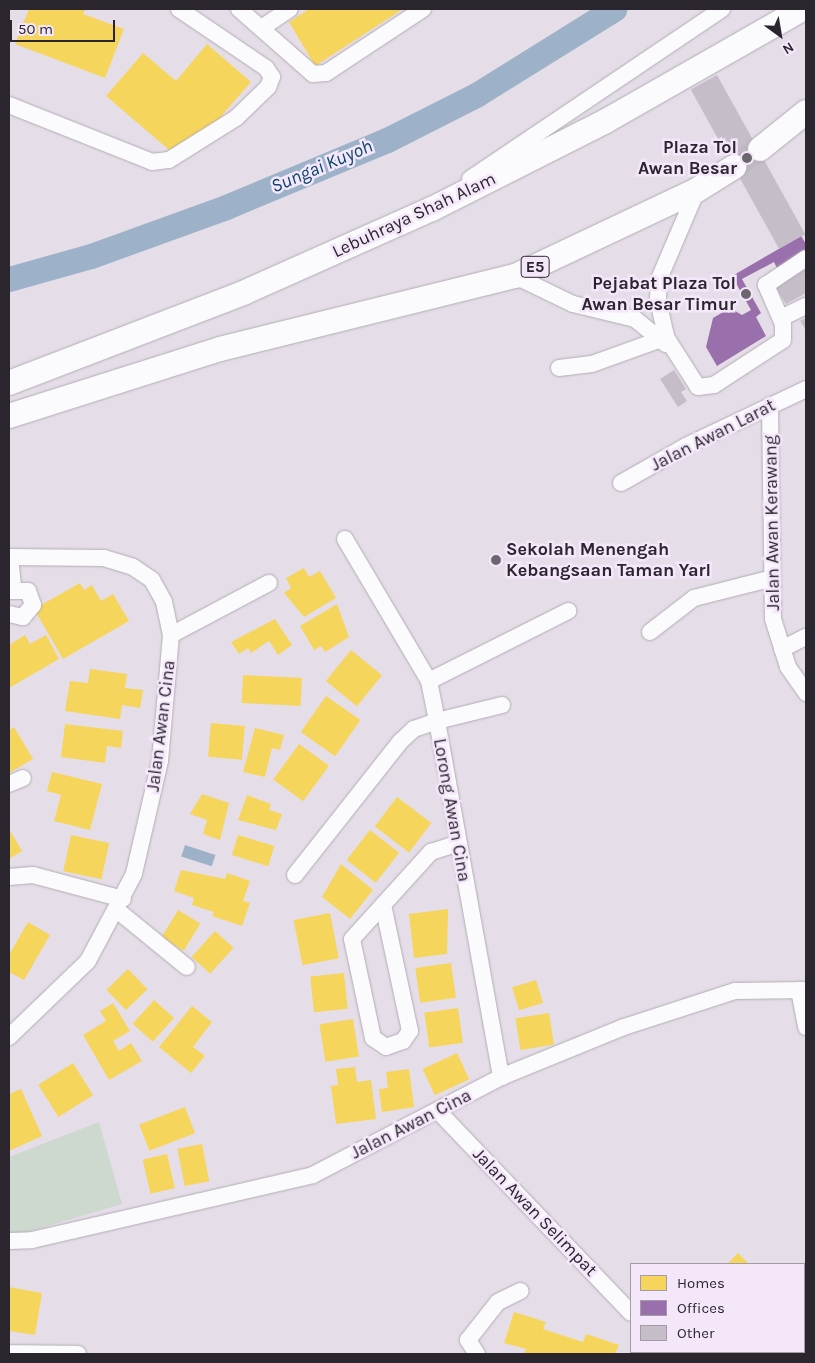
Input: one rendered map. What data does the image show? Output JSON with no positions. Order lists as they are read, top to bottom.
{
  "streets": {
    "highway": ["Lebuhraya Shah Alam", "E5"],
    "street": [
      "Jalan Awan Larat",
      "Jalan Awan Kerawang",
      "Jalan Awan Cina",
      "Lorong Awan Cina",
      "Jalan Awan Selimpat"
    ]
  },
  "crossings": [
    ["Jalan Awan Larat", "Jalan Awan Kerawang"],
    ["Jalan Awan Cina", "Lorong Awan Cina"],
    ["Jalan Awan Cina", "Jalan Awan Selimpat"]
  ],
  "water": ["Sungai Kuyoh"],
  "places": ["Plaza Tol Awan Besar", "Pejabat Plaza Tol Awan Besar Timur", "Sekolah Menengah Kebangsaan Taman Yarl"],
  "legend": ["Homes", "Offices", "Other"],
  "scale_bar": "50 m",
  "north": "bottom right"
}
